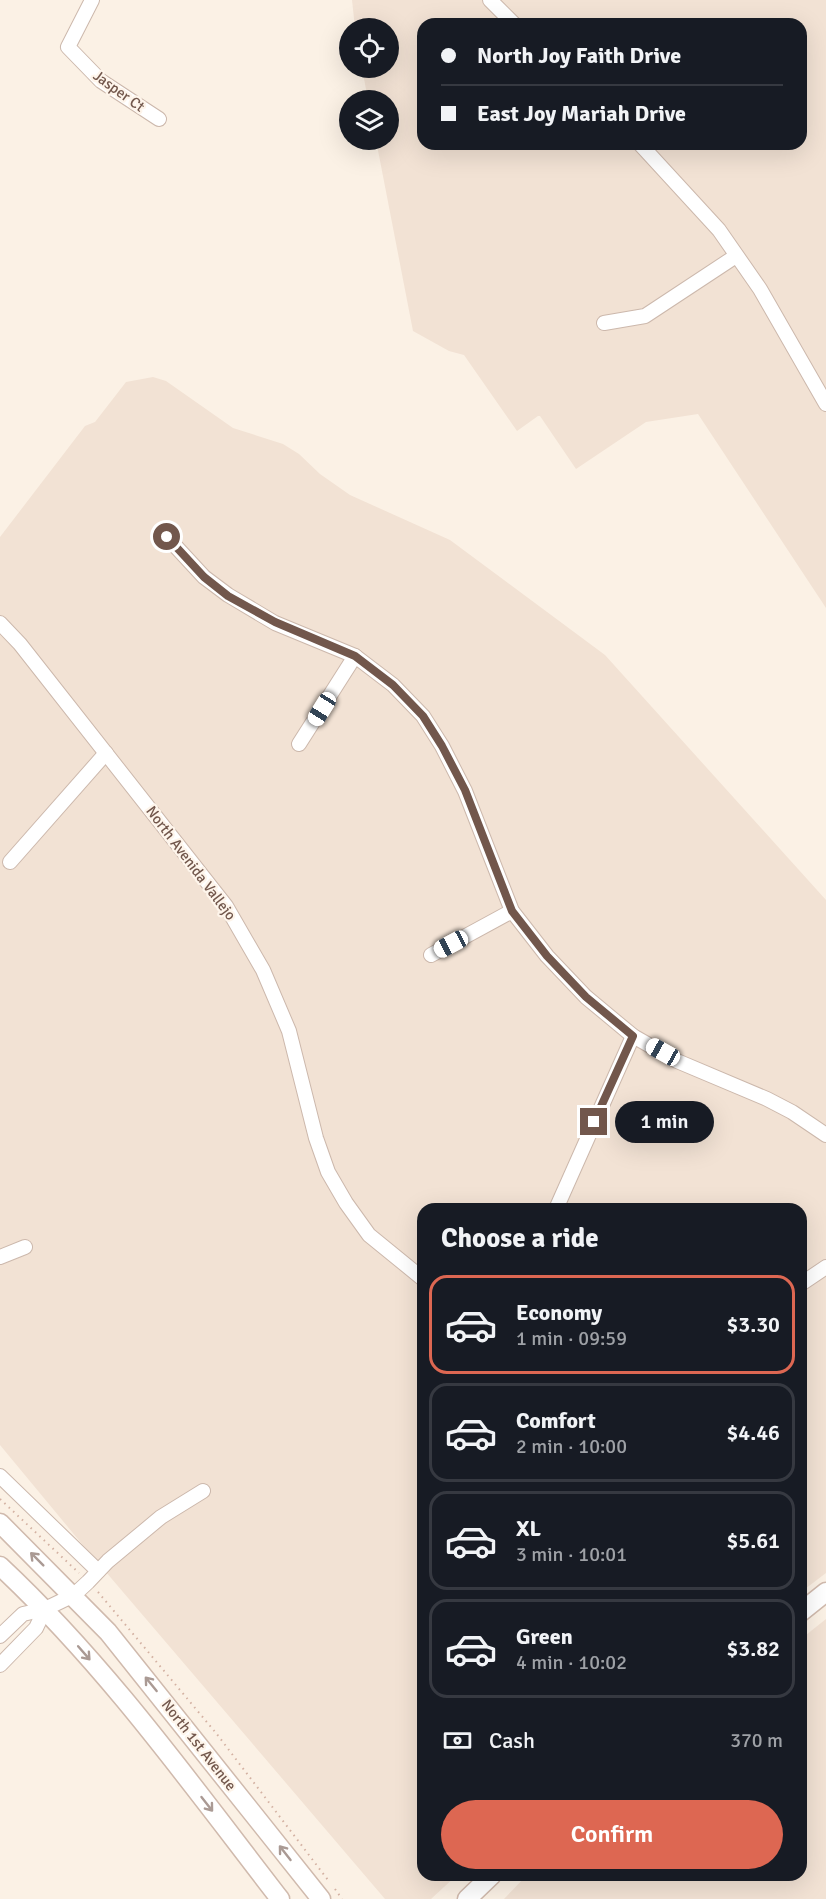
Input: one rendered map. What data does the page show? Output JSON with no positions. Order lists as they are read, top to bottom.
{
  "streets": {
    "main road": ["North 1st Avenue"],
    "street": ["Jasper Ct", "North Avenida Vallejo"]
  },
  "page": {
    "banner": ["North Joy Faith Drive", "East Joy Mariah Drive"],
    "bubble": "1 min",
    "heading": "Choose a ride",
    "list": [
      {
        "name": "Economy",
        "note": "1 min · 09:59",
        "value": "$3.30"
      },
      {
        "name": "Comfort",
        "note": "2 min · 10:00",
        "value": "$4.46"
      },
      {
        "name": "XL",
        "note": "3 min · 10:01",
        "value": "$5.61"
      },
      {
        "name": "Green",
        "note": "4 min · 10:02",
        "value": "$3.82"
      }
    ],
    "pay": ["Cash", "370 m"],
    "buttons": "Confirm"
  }
}
